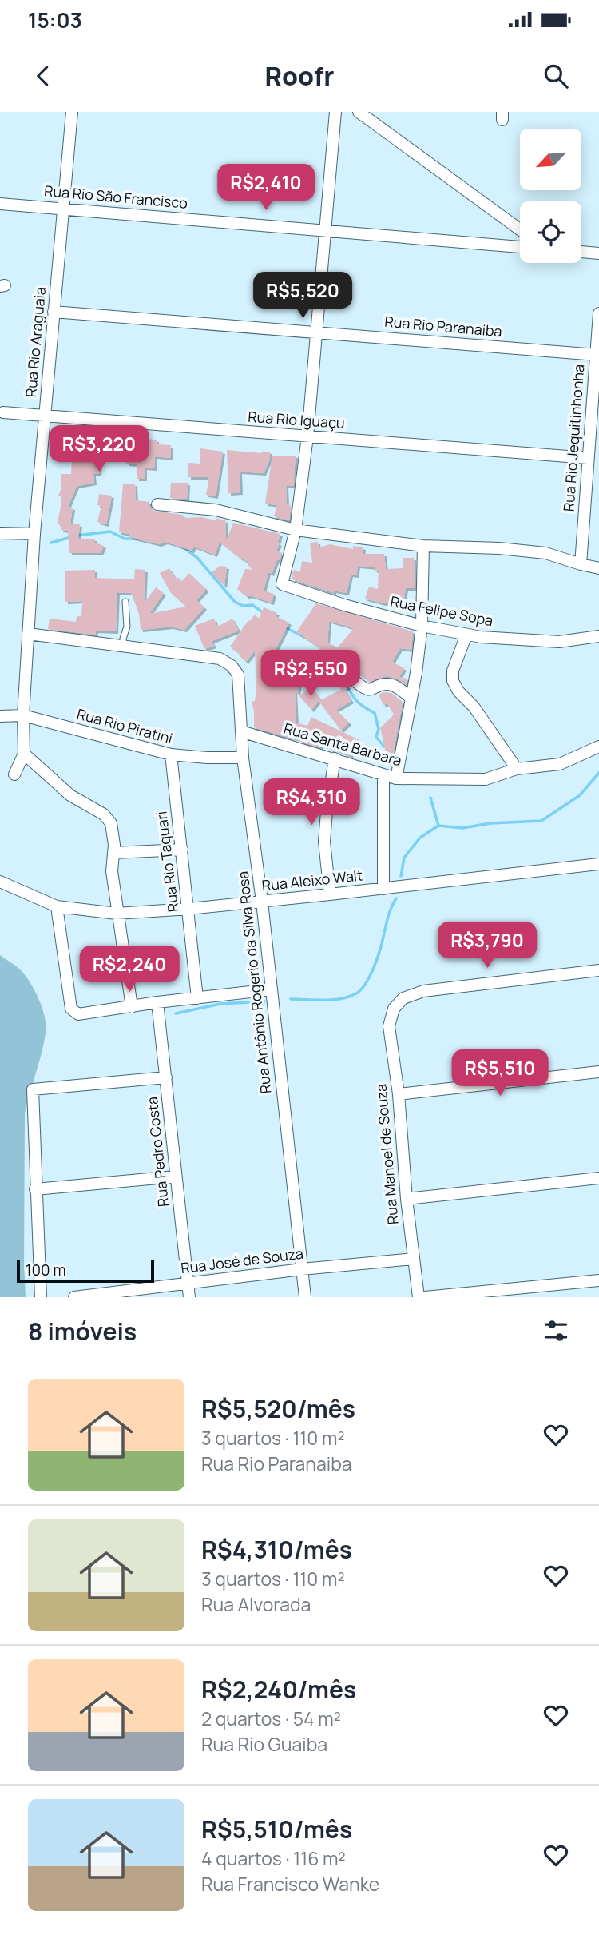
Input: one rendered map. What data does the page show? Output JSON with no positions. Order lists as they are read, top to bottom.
{
  "streets": {
    "street": [
      "Rua Rio São Francisco",
      "Rua Rio Paranaiba",
      "Rua Rio Araguaia",
      "Rua Rio Iguaçu",
      "Rua Rio Jequitinhonha",
      "Rua Felipe Sopa",
      "Rua Rio Piratini",
      "Rua Santa Barbara",
      "Rua Rio Taquari",
      "Rua Aleixo Walt",
      "Rua Antônio Rogerio da Silva Rosa",
      "Rua Pedro Costa",
      "Rua Manoel de Souza",
      "Rua José de Souza"
    ]
  },
  "crossings": [
    ["Rua Rio São Francisco", "Rua Rio Araguaia"],
    ["Rua Rio Paranaiba", "Rua Rio Araguaia"],
    ["Rua Rio Paranaiba", "Rua Rio Jequitinhonha"],
    ["Rua Rio Araguaia", "Rua Rio Iguaçu"],
    ["Rua Rio Araguaia", "Rua Rio Piratini"],
    ["Rua Rio Iguaçu", "Rua Rio Jequitinhonha"],
    ["Rua Rio Piratini", "Rua Rio Taquari"],
    ["Rua Rio Piratini", "Rua Antônio Rogerio da Silva Rosa"],
    ["Rua Santa Barbara", "Rua Antônio Rogerio da Silva Rosa"],
    ["Rua Rio Taquari", "Rua Aleixo Walt"],
    ["Rua Aleixo Walt", "Rua Antônio Rogerio da Silva Rosa"],
    ["Rua Antônio Rogerio da Silva Rosa", "Rua José de Souza"],
    ["Rua Pedro Costa", "Rua José de Souza"],
    ["Rua Manoel de Souza", "Rua José de Souza"]
  ],
  "scale_bar": "100 m",
  "north": "bottom left",
  "page": {
    "status": "15:03",
    "header": "Roofr",
    "price": [
      "R$2,410",
      "R$5,520",
      "R$3,220",
      "R$2,550",
      "R$4,310",
      "R$3,790",
      "R$2,240",
      "R$5,510"
    ],
    "scale": "100 m",
    "heading": "8 imóveis",
    "list": [
      {
        "name": "R$5,520/mês",
        "note": "3 quartos · 110 m² · Rua Rio Paranaiba"
      },
      {
        "name": "R$4,310/mês",
        "note": "3 quartos · 110 m² · Rua Alvorada"
      },
      {
        "name": "R$2,240/mês",
        "note": "2 quartos · 54 m² · Rua Rio Guaiba"
      },
      {
        "name": "R$5,510/mês",
        "note": "4 quartos · 116 m² · Rua Francisco Wanke"
      }
    ]
  }
}
